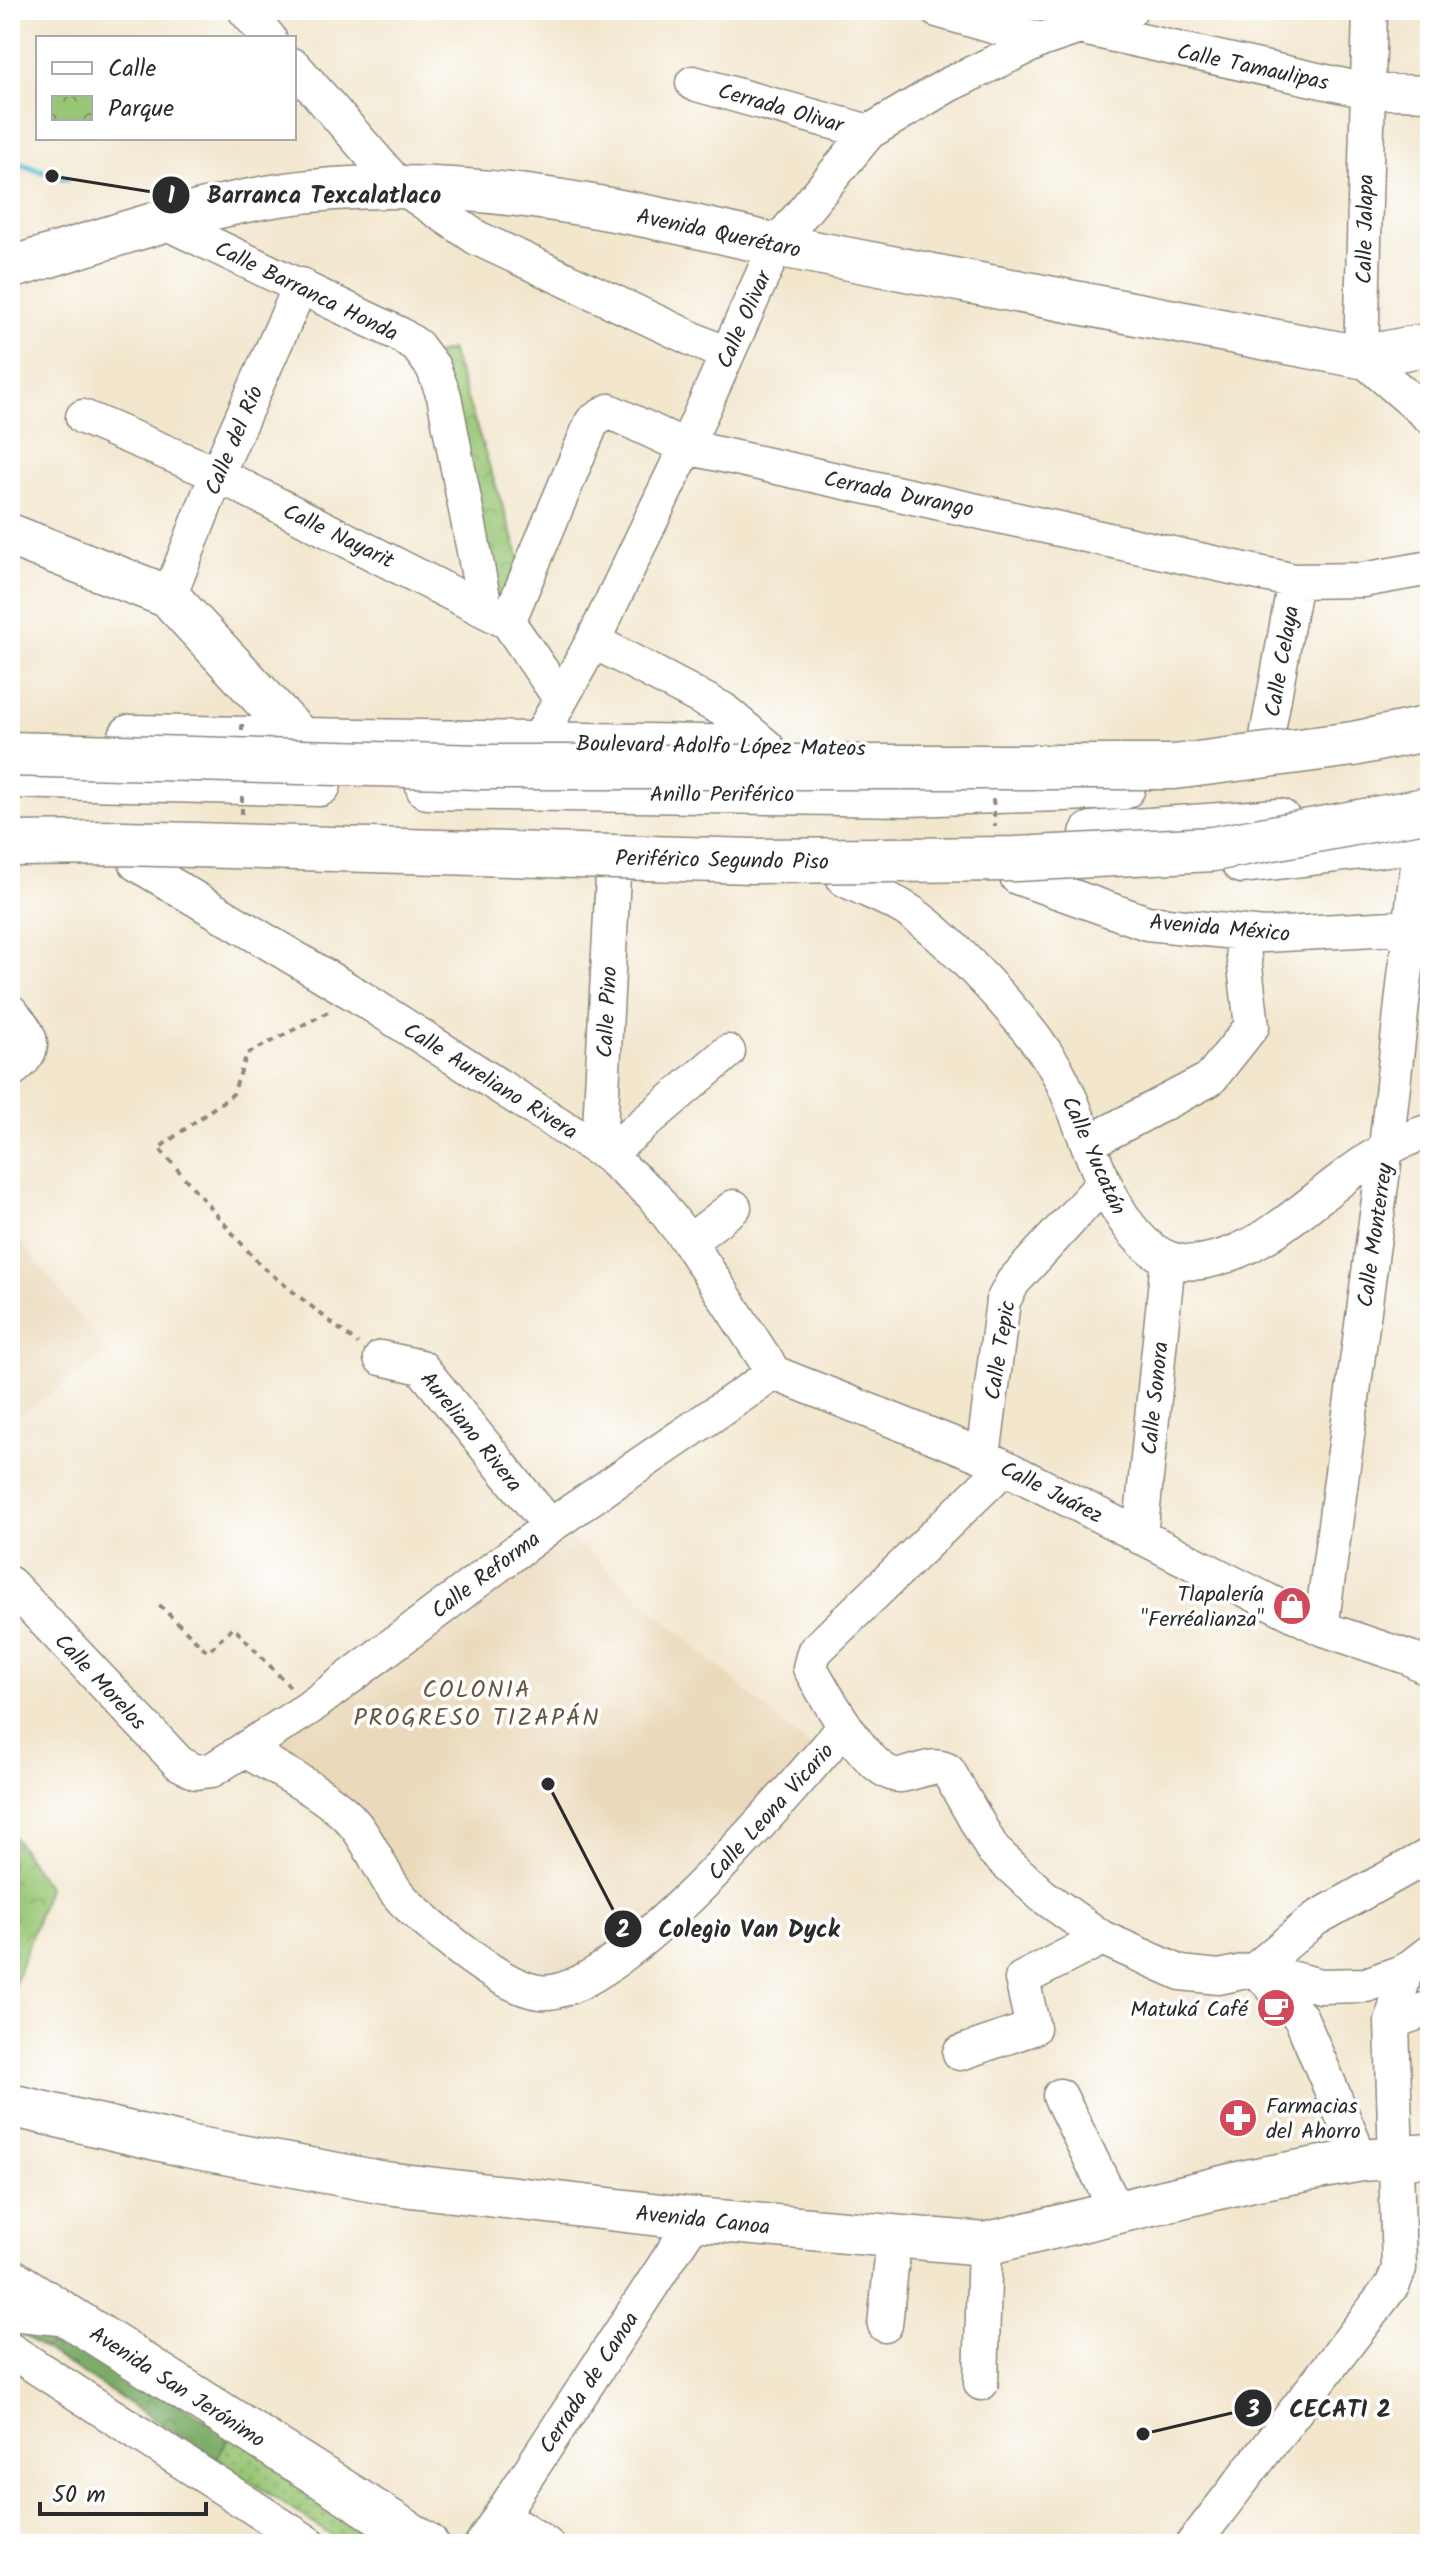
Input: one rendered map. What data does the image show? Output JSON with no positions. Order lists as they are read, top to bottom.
{
  "streets": {
    "highway": ["Anillo Periférico", "Periférico Segundo Piso"],
    "main road": [
      "Avenida Querétaro",
      "Boulevard Adolfo López Mateos",
      "Avenida Canoa",
      "Avenida San Jerónimo"
    ],
    "street": [
      "Calle Tamaulipas",
      "Cerrada Olivar",
      "Calle Jalapa",
      "Calle Barranca Honda",
      "Calle Olivar",
      "Calle del Río",
      "Cerrada Durango",
      "Calle Nayarit",
      "Calle Celaya",
      "Avenida México",
      "Calle Pino",
      "Calle Aureliano Rivera",
      "Calle Yucatán",
      "Calle Monterrey",
      "Calle Tepic",
      "Calle Sonora",
      "Aureliano Rivera",
      "Calle Juárez",
      "Calle Reforma",
      "Calle Morelos",
      "Calle Leona Vicario",
      "Cerrada de Canoa"
    ]
  },
  "crossings": [
    ["Calle Tamaulipas", "Calle Jalapa"],
    ["Calle Tamaulipas", "Calle Olivar"],
    ["Cerrada Olivar", "Calle Olivar"],
    ["Calle Jalapa", "Avenida Querétaro"],
    ["Avenida Querétaro", "Calle Barranca Honda"],
    ["Avenida Querétaro", "Calle Olivar"],
    ["Calle Barranca Honda", "Calle del Río"],
    ["Calle Barranca Honda", "Cerrada Durango"],
    ["Calle Barranca Honda", "Calle Nayarit"],
    ["Calle Olivar", "Cerrada Durango"],
    ["Calle Olivar", "Calle Nayarit"],
    ["Calle Olivar", "Boulevard Adolfo López Mateos"],
    ["Calle del Río", "Calle Nayarit"],
    ["Cerrada Durango", "Calle Nayarit"],
    ["Cerrada Durango", "Calle Celaya"],
    ["Calle Celaya", "Boulevard Adolfo López Mateos"],
    ["Periférico Segundo Piso", "Calle Monterrey"],
    ["Avenida México", "Calle Monterrey"],
    ["Calle Pino", "Calle Aureliano Rivera"],
    ["Calle Aureliano Rivera", "Calle Juárez"],
    ["Calle Aureliano Rivera", "Calle Reforma"],
    ["Calle Yucatán", "Calle Tepic"],
    ["Calle Yucatán", "Calle Sonora"],
    ["Calle Monterrey", "Calle Juárez"],
    ["Calle Tepic", "Calle Juárez"],
    ["Calle Sonora", "Calle Juárez"],
    ["Aureliano Rivera", "Calle Reforma"],
    ["Calle Juárez", "Calle Reforma"],
    ["Calle Reforma", "Calle Morelos"],
    ["Calle Reforma", "Calle Leona Vicario"],
    ["Avenida Canoa", "Cerrada de Canoa"]
  ],
  "districts": ["COLONIA PROGRESO TIZAPÁN"],
  "places": {
    "other": ["Barranca Texcalatlaco", "Colegio Van Dyck", "CECATI 2"],
    "shop": ["Tlapalería \"Ferréalianza\""],
    "cafe": ["Matuká Café"],
    "pharmacy": ["Farmacias del Ahorro"]
  },
  "legend": ["Calle", "Parque"],
  "scale_bar": "50 m"
}
